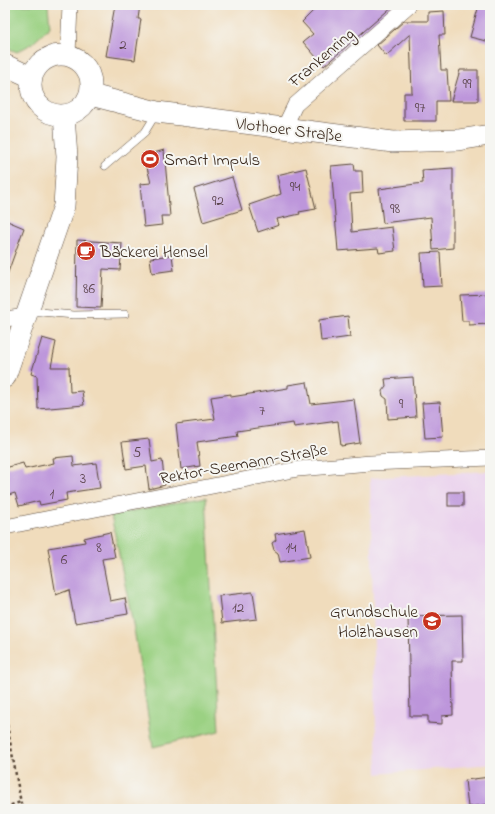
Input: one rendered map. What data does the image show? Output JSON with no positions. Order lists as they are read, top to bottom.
{
  "streets": {
    "street": ["Frankenring", "Vlothoer Straße", "Rektor-Seemann-Straße"]
  },
  "crossings": [
    ["Frankenring", "Vlothoer Straße"]
  ],
  "places": {
    "sports": ["Smart Impuls"],
    "cafe": ["Bäckerei Hensel"],
    "school or university": ["Grundschule Holzhausen"]
  },
  "house_numbers": [
    "2",
    "99",
    "97",
    "94",
    "92",
    "98",
    "86",
    "9",
    "7",
    "5",
    "3",
    "1",
    "8",
    "14",
    "6",
    "12"
  ]
}
